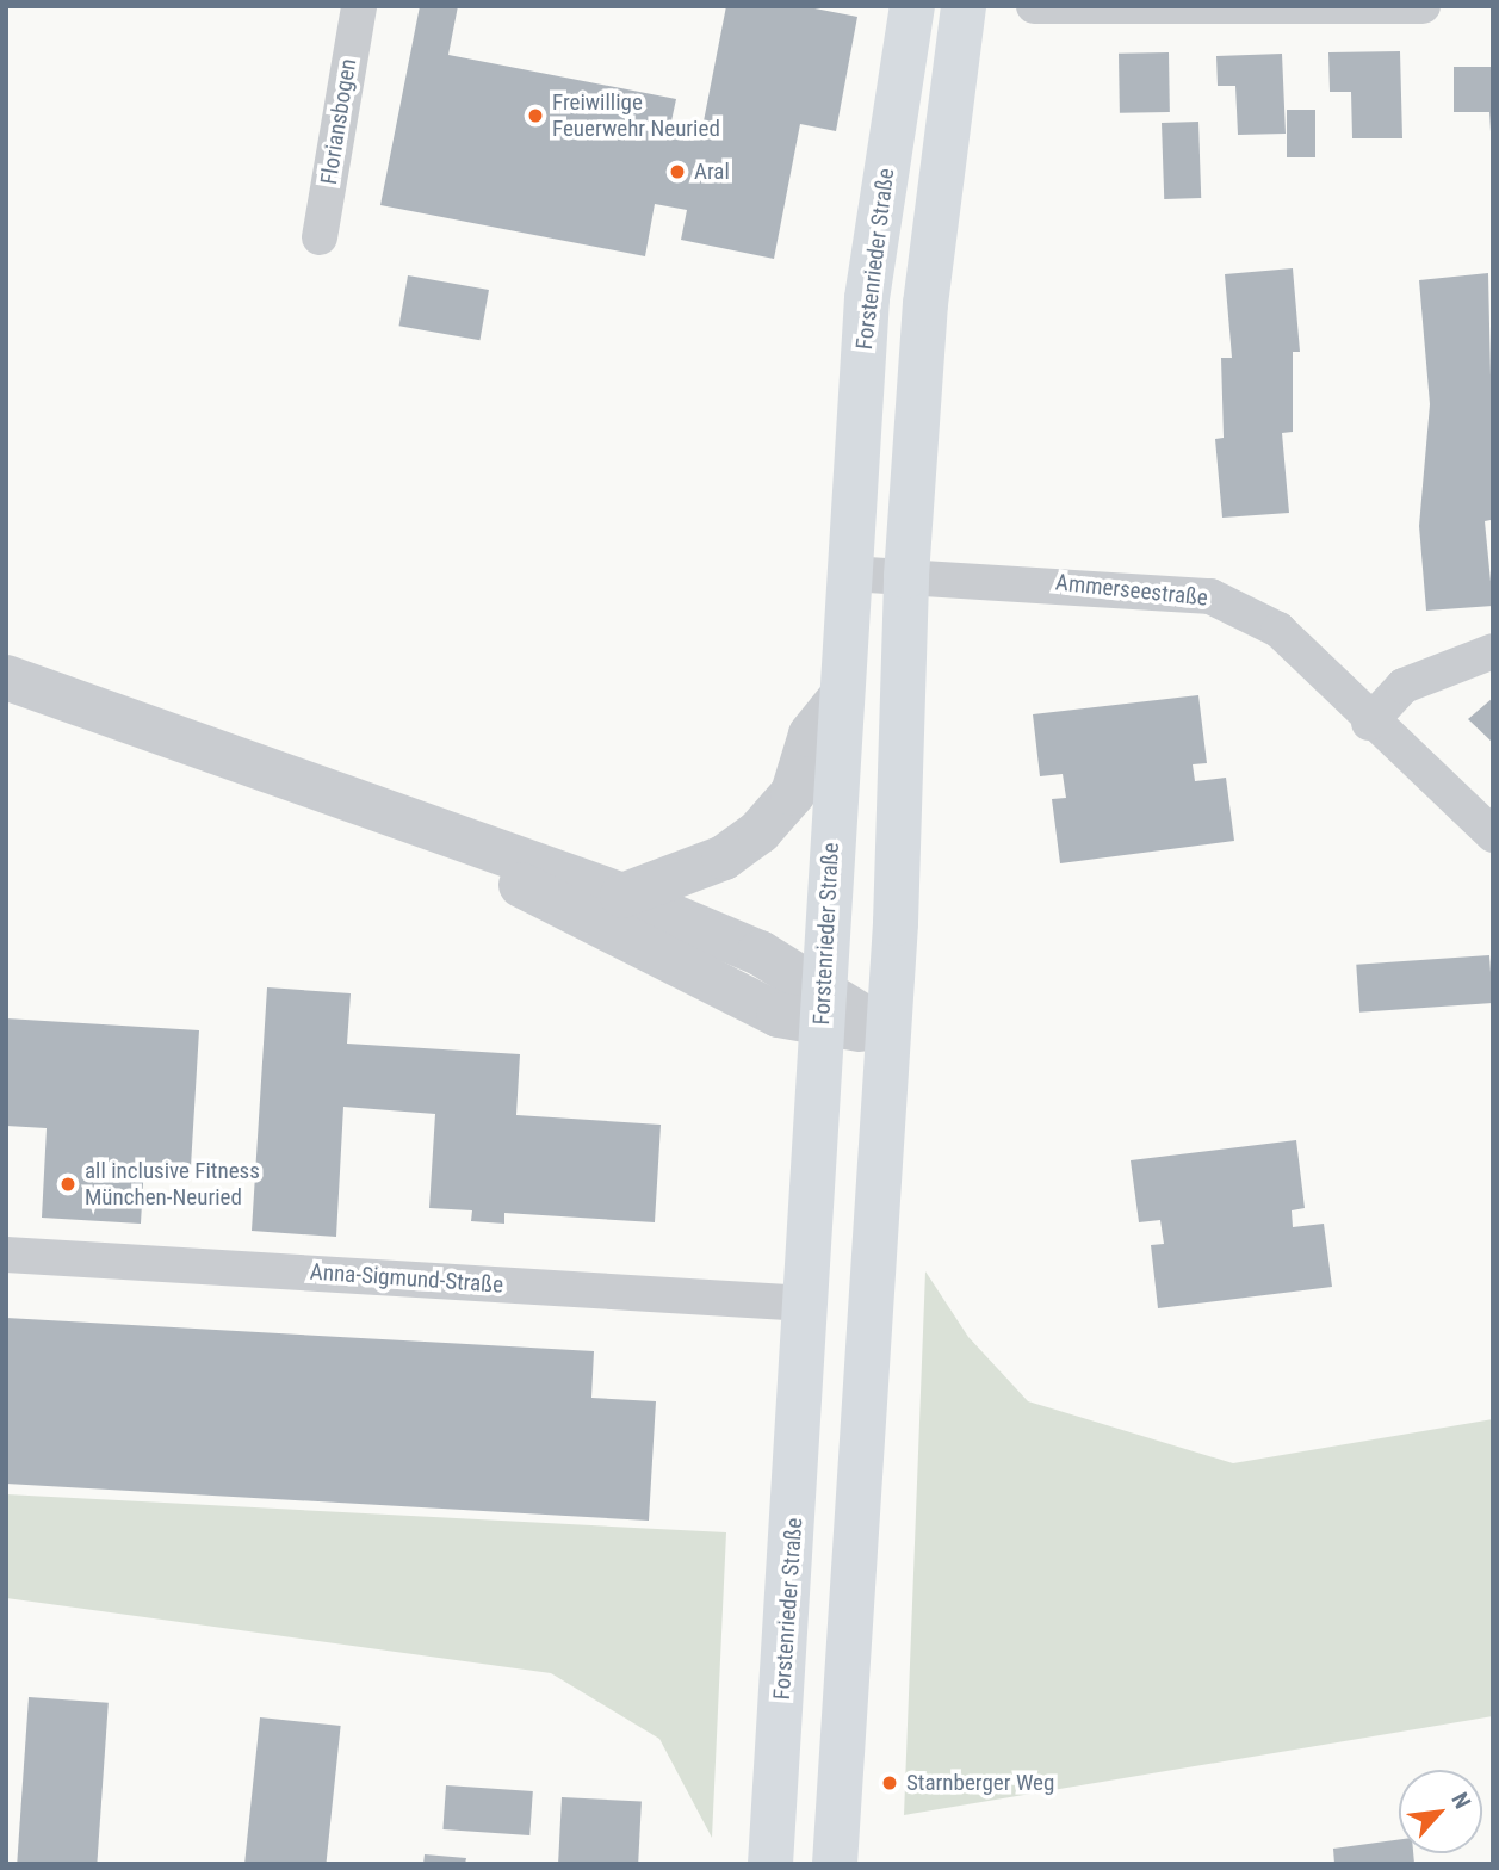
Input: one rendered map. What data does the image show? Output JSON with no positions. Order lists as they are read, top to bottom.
{
  "streets": {
    "main road": ["Forstenrieder Straße"],
    "street": ["Floriansbogen", "Ammerseestraße", "Anna-Sigmund-Straße"]
  },
  "crossings": [
    ["Forstenrieder Straße", "Ammerseestraße"],
    ["Forstenrieder Straße", "Anna-Sigmund-Straße"]
  ],
  "places": [
    "Freiwillige Feuerwehr Neuried",
    "Aral",
    "all inclusive Fitness München-Neuried",
    "Starnberger Weg"
  ],
  "north": "top right"
}
